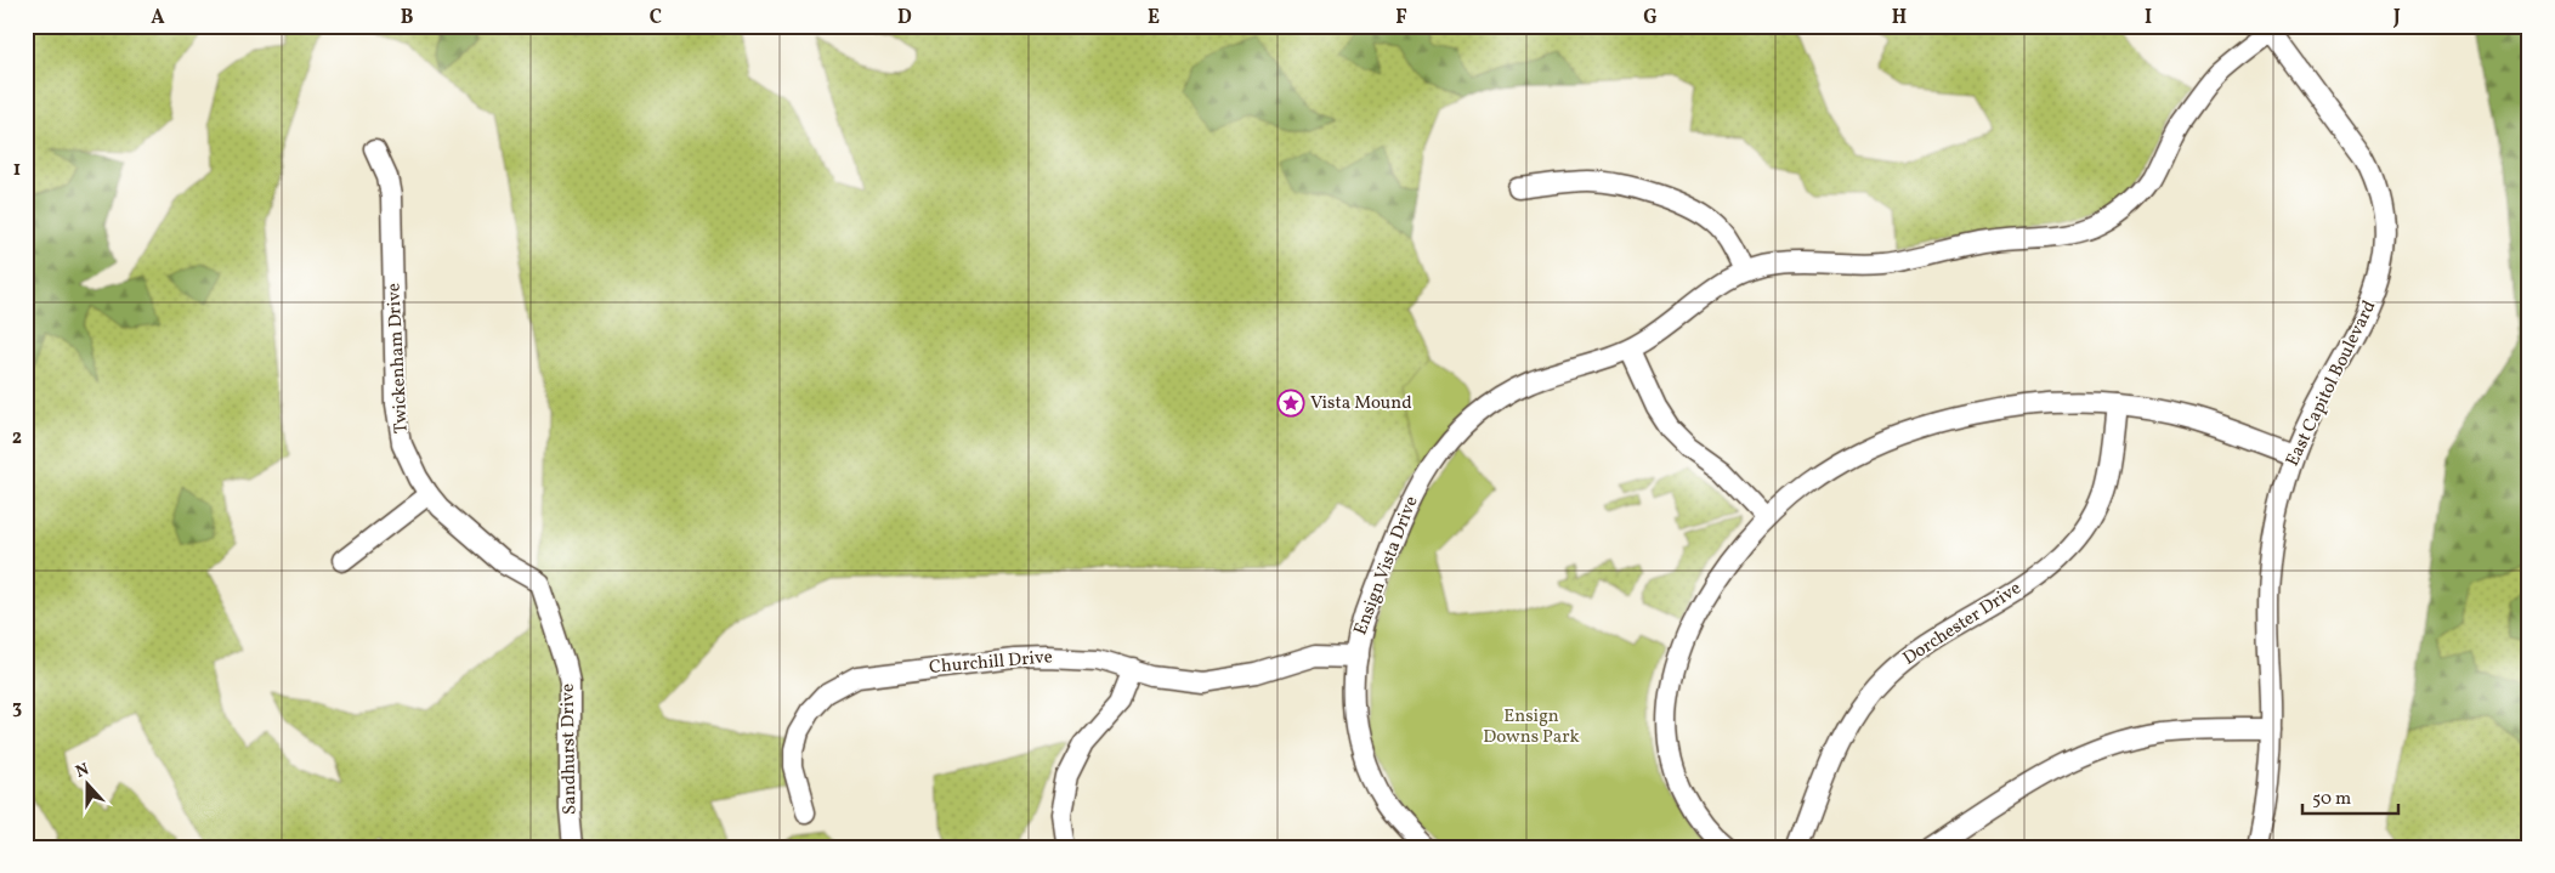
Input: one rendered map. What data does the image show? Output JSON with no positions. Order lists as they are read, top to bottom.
{
  "streets": {
    "street": [
      "Twickenham Drive",
      "East Capitol Boulevard",
      "Ensign Vista Drive",
      "Dorchester Drive",
      "Churchill Drive",
      "Sandhurst Drive"
    ]
  },
  "crossings": [
    ["Twickenham Drive", "Sandhurst Drive"],
    ["East Capitol Boulevard", "Ensign Vista Drive"],
    ["Ensign Vista Drive", "Churchill Drive"]
  ],
  "parks": ["Ensign Downs Park"],
  "places": {
    "place": ["Vista Mound"]
  },
  "scale_bar": "50 m",
  "north": "top",
  "grid": {
    "columns": [
      "A",
      "B",
      "C",
      "D",
      "E",
      "F",
      "G",
      "H",
      "I",
      "J"
    ],
    "rows": ["1", "2", "3"]
  }
}
